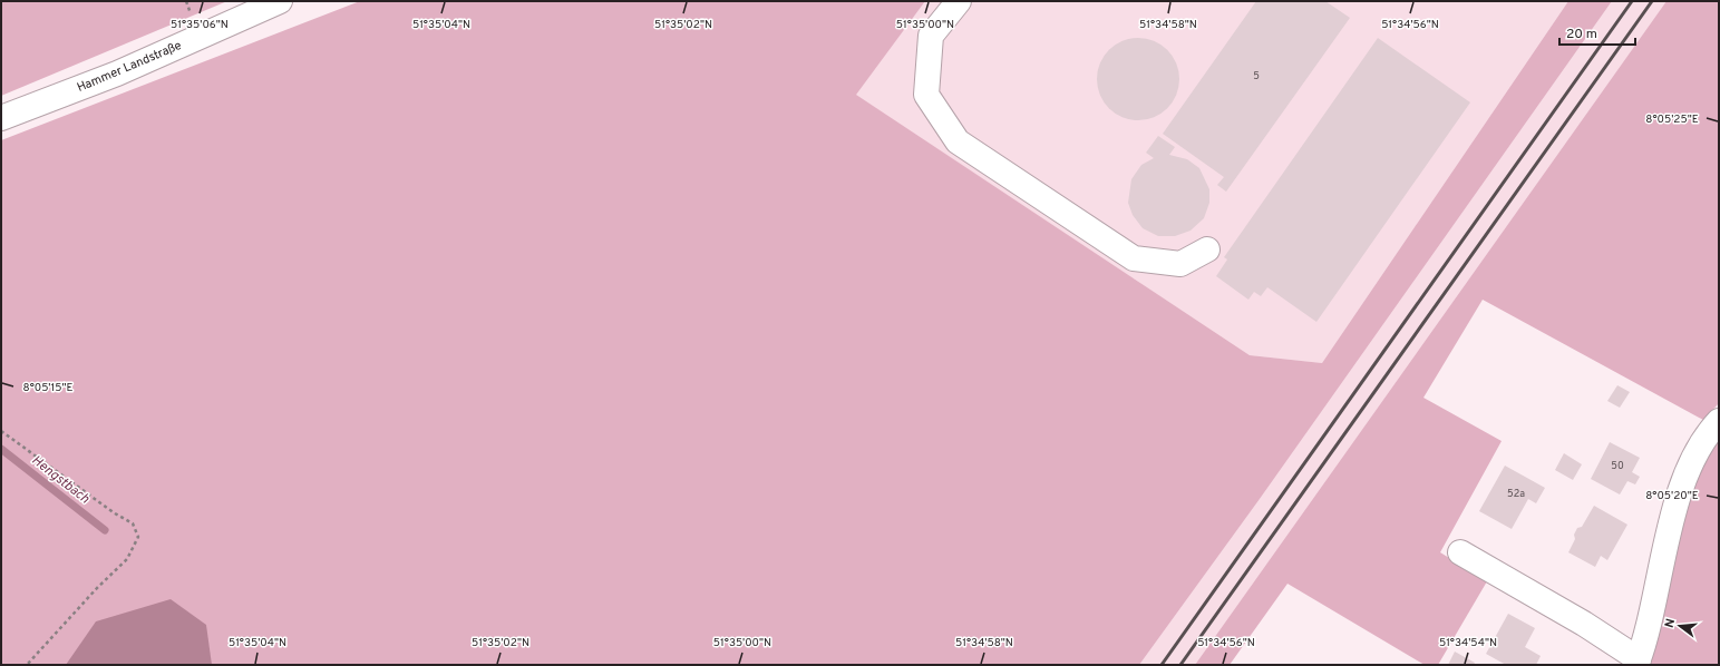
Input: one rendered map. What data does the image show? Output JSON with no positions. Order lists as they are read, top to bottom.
{
  "streets": {
    "street": ["Hammer Landstraße"]
  },
  "water": ["Hengstbach"],
  "house_numbers": ["5", "50", "52a"],
  "scale_bar": "20 m",
  "north": "left",
  "coordinates": [
    "51°35'06\"N",
    "51°35'04\"N",
    "51°35'02\"N",
    "51°35'00\"N",
    "51°34'58\"N",
    "51°34'56\"N",
    "8°05'25\"E",
    "8°05'15\"E",
    "8°05'20\"E",
    "51°34'54\"N"
  ]
}
